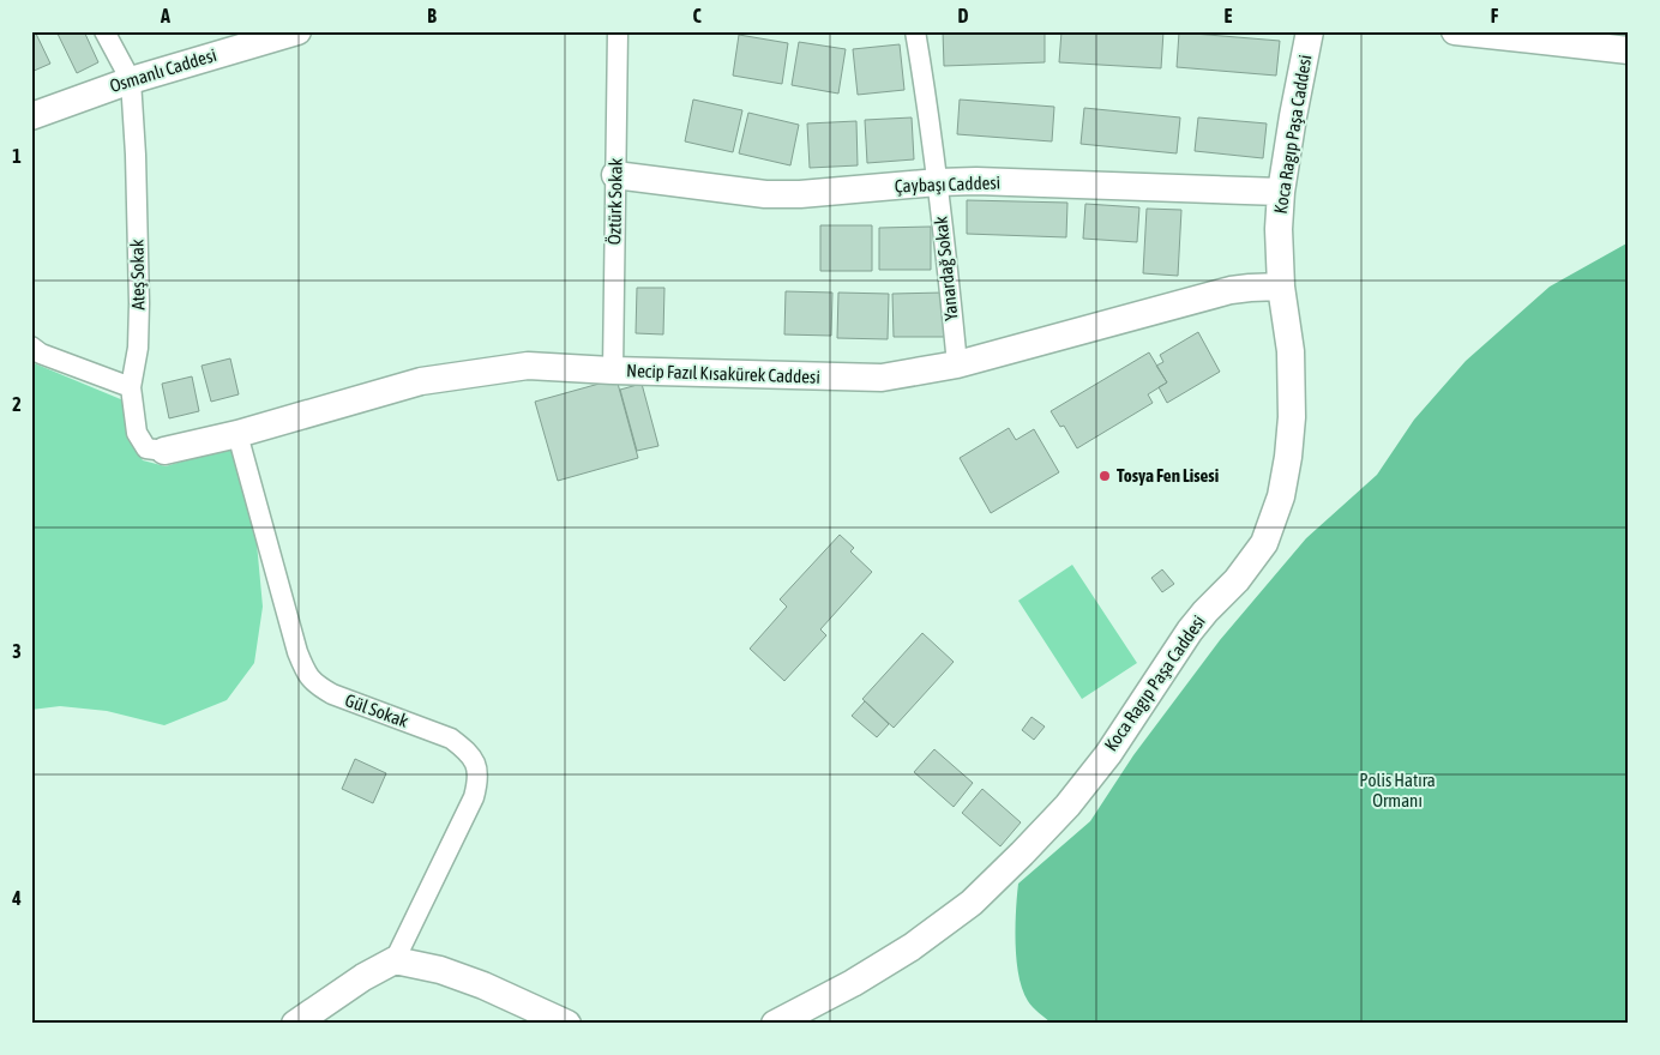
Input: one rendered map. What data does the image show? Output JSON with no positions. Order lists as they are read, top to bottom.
{
  "streets": {
    "street": [
      "Osmanlı Caddesi",
      "Koca Ragıp Paşa Caddesi",
      "Çaybaşı Caddesi",
      "Öztürk Sokak",
      "Yanardağ Sokak",
      "Ateş Sokak",
      "Necip Fazıl Kısakürek Caddesi",
      "Gül Sokak"
    ]
  },
  "crossings": [
    ["Osmanlı Caddesi", "Ateş Sokak"],
    ["Koca Ragıp Paşa Caddesi", "Çaybaşı Caddesi"],
    ["Koca Ragıp Paşa Caddesi", "Necip Fazıl Kısakürek Caddesi"],
    ["Çaybaşı Caddesi", "Öztürk Sokak"],
    ["Çaybaşı Caddesi", "Yanardağ Sokak"],
    ["Öztürk Sokak", "Necip Fazıl Kısakürek Caddesi"],
    ["Yanardağ Sokak", "Necip Fazıl Kısakürek Caddesi"],
    ["Ateş Sokak", "Necip Fazıl Kısakürek Caddesi"],
    ["Necip Fazıl Kısakürek Caddesi", "Gül Sokak"]
  ],
  "parks": ["Polis Hatıra Ormanı"],
  "places": ["Tosya Fen Lisesi"],
  "grid": {
    "columns": [
      "A",
      "B",
      "C",
      "D",
      "E",
      "F"
    ],
    "rows": [
      "1",
      "2",
      "3",
      "4"
    ]
  }
}
